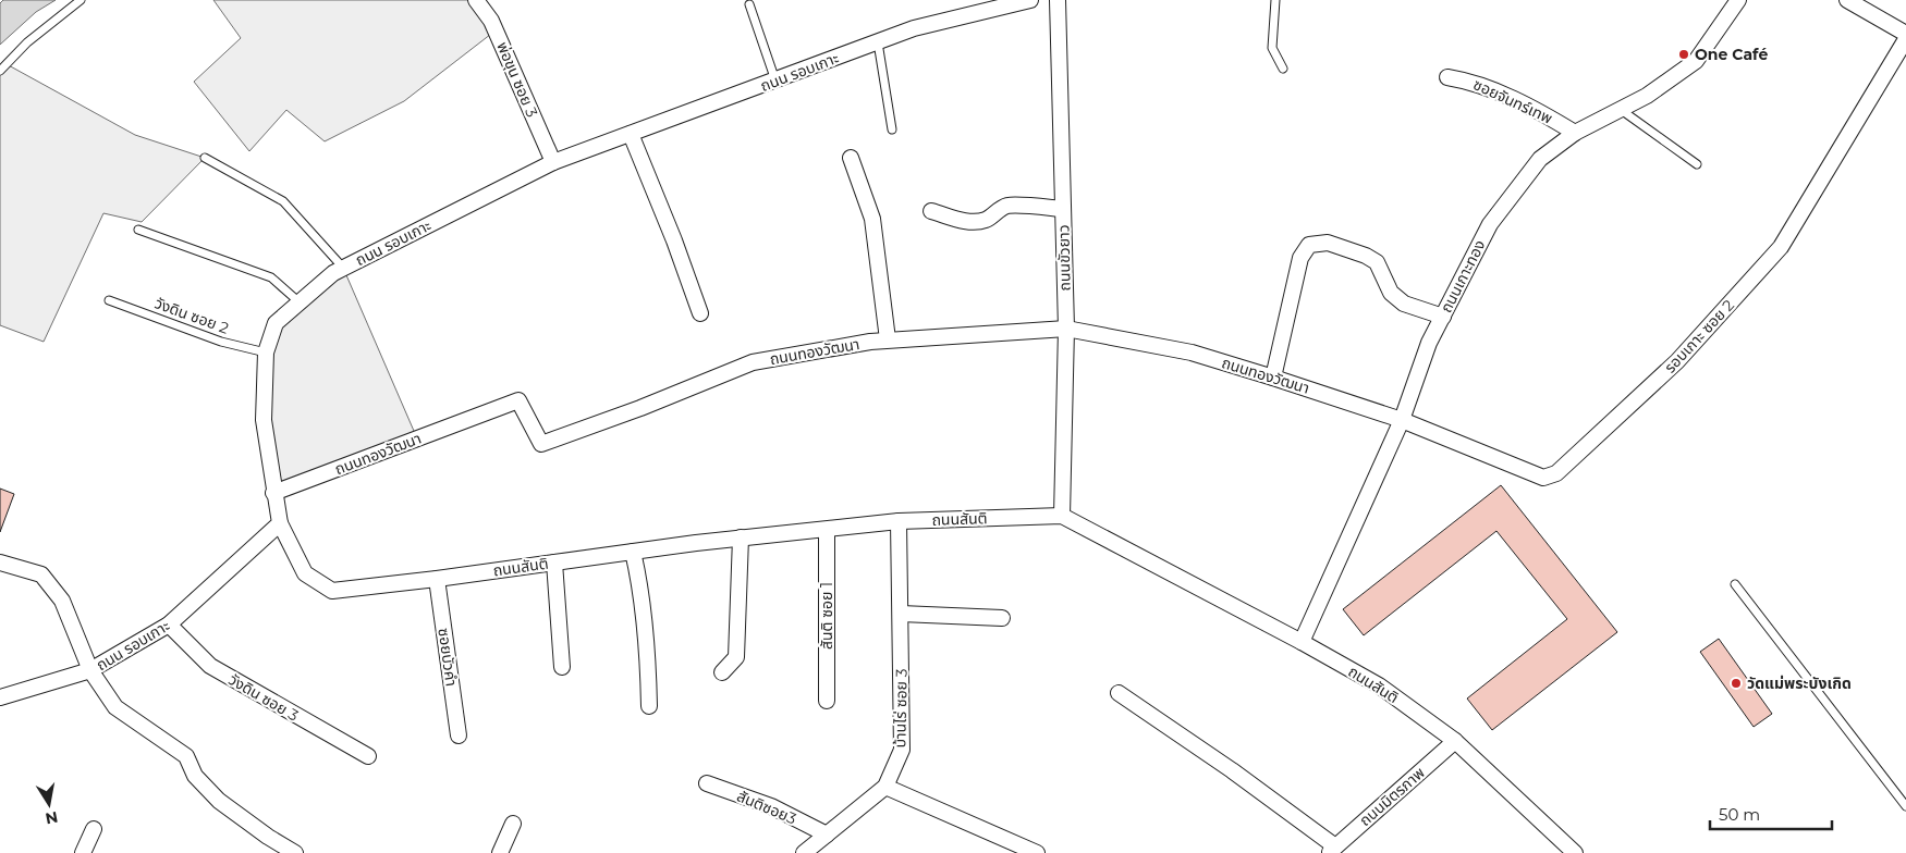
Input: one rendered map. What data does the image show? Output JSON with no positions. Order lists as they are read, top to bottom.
{
  "streets": {
    "street": [
      "ถนน รอบเกาะ",
      "พ่อขุน ซอย 3",
      "ซอยจันทร์เทพ",
      "ถนนขัวยาว",
      "ถนนเกาะทอง",
      "รอบเกาะ ซอย 2",
      "ถนนทองวัฒนา",
      "ถนนสันติ",
      "สันติ ซอย 1",
      "ซอยบัวคำ",
      "วังดิน ซอย 3",
      "บ้านไร่ ซอย 3",
      "ถนนมิตรภาพ",
      "สันติซอย3"
    ],
    "lane": ["วังดิน ซอย 2"]
  },
  "crossings": [
    ["ถนน รอบเกาะ", "พ่อขุน ซอย 3"],
    ["ถนน รอบเกาะ", "วังดิน ซอย 2"],
    ["ถนน รอบเกาะ", "ถนนทองวัฒนา"],
    ["ถนน รอบเกาะ", "ถนนสันติ"],
    ["ถนน รอบเกาะ", "วังดิน ซอย 3"],
    ["ซอยจันทร์เทพ", "ถนนเกาะทอง"],
    ["ถนนขัวยาว", "ถนนทองวัฒนา"],
    ["ถนนขัวยาว", "ถนนสันติ"],
    ["ถนนเกาะทอง", "รอบเกาะ ซอย 2"],
    ["ถนนเกาะทอง", "ถนนทองวัฒนา"],
    ["ถนนเกาะทอง", "ถนนสันติ"],
    ["รอบเกาะ ซอย 2", "ถนนทองวัฒนา"],
    ["ถนนสันติ", "สันติ ซอย 1"],
    ["ถนนสันติ", "ซอยบัวคำ"],
    ["ถนนสันติ", "บ้านไร่ ซอย 3"],
    ["ถนนสันติ", "ถนนมิตรภาพ"],
    ["บ้านไร่ ซอย 3", "สันติซอย3"]
  ],
  "places": ["One Café", "วัดแม่พระบังเกิด"],
  "scale_bar": "50 m",
  "north": "bottom"
}
